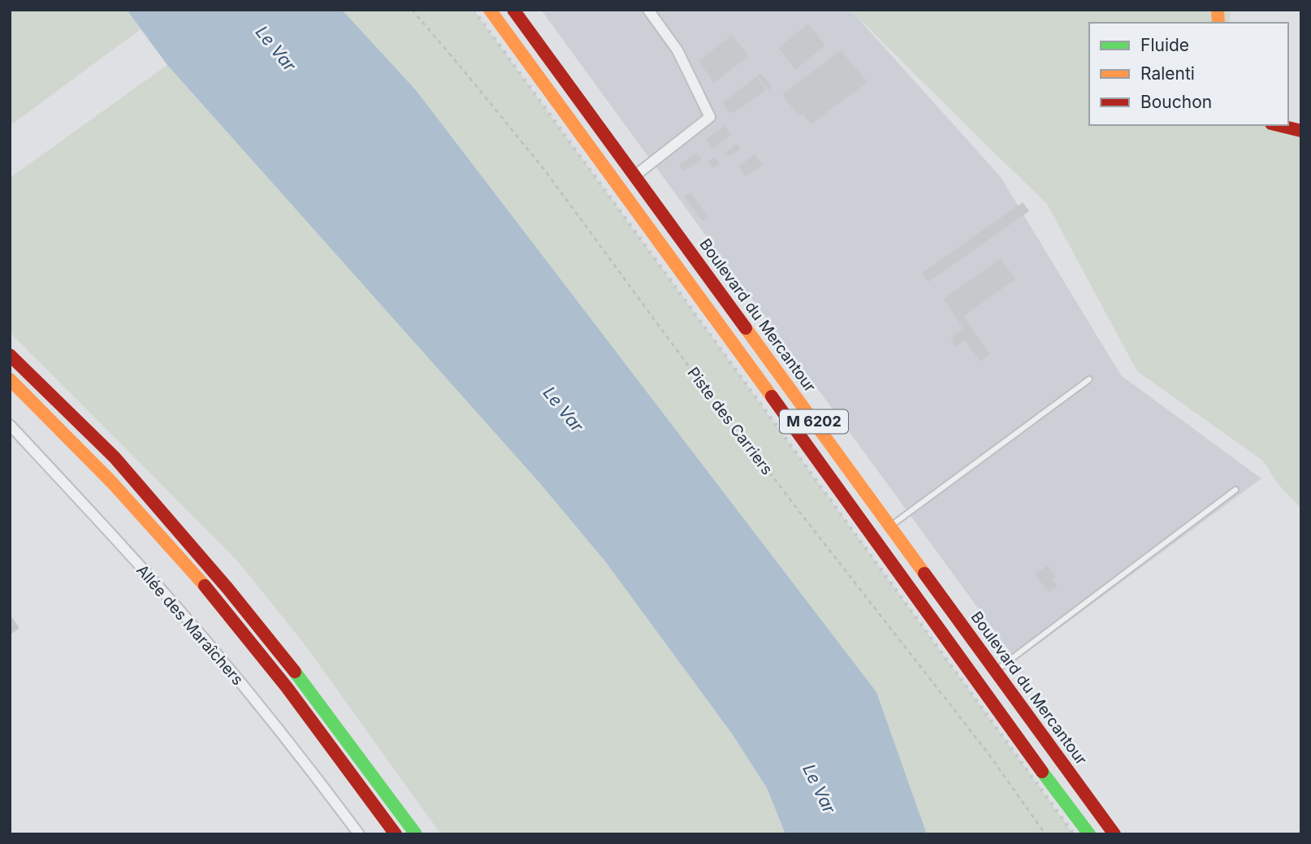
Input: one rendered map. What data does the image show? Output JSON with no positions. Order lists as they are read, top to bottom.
{
  "streets": {
    "main road": ["Boulevard du Mercantour", "M 6202"],
    "street": ["Allée des Maraîchers"],
    "path": ["Piste des Carriers"]
  },
  "water": ["Le Var"],
  "legend": ["Fluide", "Ralenti", "Bouchon"]
}
